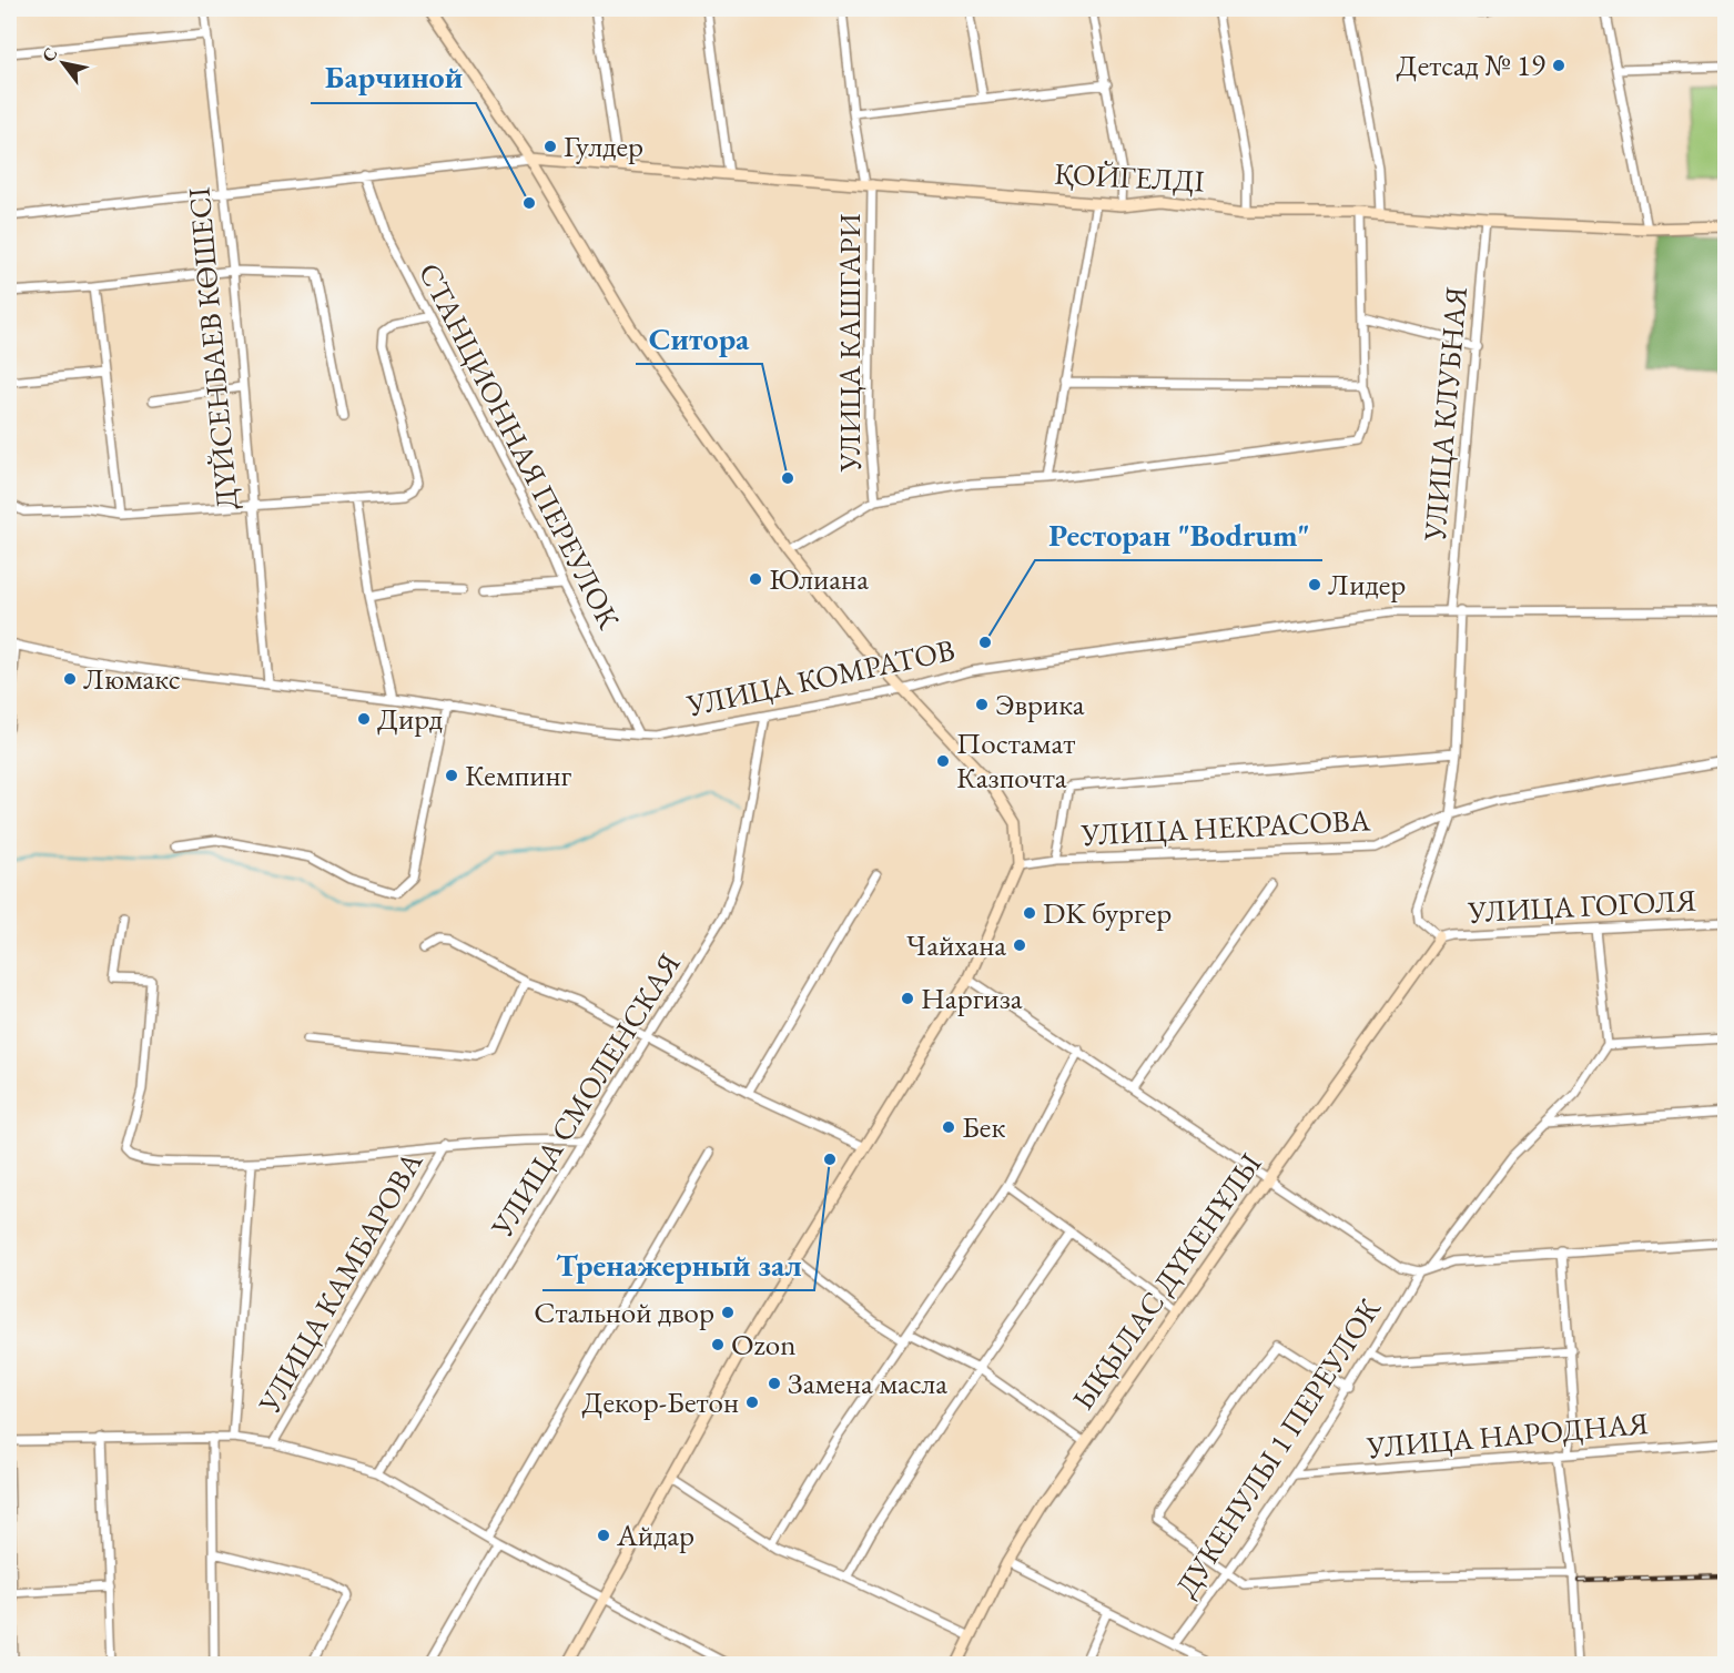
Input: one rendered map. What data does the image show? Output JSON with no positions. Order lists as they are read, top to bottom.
{
  "streets": {
    "street": [
      "ҚОЙГЕЛДІ",
      "УЛИЦА КАШГАРИ",
      "ДҮЙСЕНБАЕВ КӨШЕСІ",
      "УЛИЦА КЛУБНАЯ",
      "СТАНЦИОННАЯ ПЕРЕУЛОК",
      "УЛИЦА КОМРАТОВ",
      "УЛИЦА НЕКРАСОВА",
      "УЛИЦА ГОГОЛЯ",
      "УЛИЦА СМОЛЕНСКАЯ",
      "ЫҚЫЛАС ДҮКЕНҰЛЫ",
      "УЛИЦА КАМБАРОВА",
      "УЛИЦА НАРОДНАЯ",
      "ДУКЕНУЛЫ 1 ПЕРЕУЛОК"
    ]
  },
  "crossings": [
    ["ҚОЙГЕЛДІ", "УЛИЦА КАШГАРИ"],
    ["ҚОЙГЕЛДІ", "УЛИЦА КЛУБНАЯ"],
    ["ДҮЙСЕНБАЕВ КӨШЕСІ", "УЛИЦА КОМРАТОВ"],
    ["УЛИЦА КЛУБНАЯ", "УЛИЦА КОМРАТОВ"],
    ["СТАНЦИОННАЯ ПЕРЕУЛОК", "УЛИЦА КОМРАТОВ"],
    ["УЛИЦА КОМРАТОВ", "УЛИЦА СМОЛЕНСКАЯ"],
    ["УЛИЦА ГОГОЛЯ", "ЫҚЫЛАС ДҮКЕНҰЛЫ"],
    ["УЛИЦА НАРОДНАЯ", "ДУКЕНУЛЫ 1 ПЕРЕУЛОК"]
  ],
  "places": [
    "Детсад № 19",
    "Гулдер",
    "Барчиной",
    "Ситора",
    "Юлиана",
    "Лидер",
    "Ресторан \"Bodrum\"",
    "Люмакс",
    "Эврика",
    "Дирд",
    "Постамат Казпочта",
    "Кемпинг",
    "DK бургер",
    "Чайхана",
    "Наргиза",
    "Бек",
    "Тренажерный зал",
    "Стальной двор",
    "Ozon",
    "Замена масла",
    "Декор-Бетон",
    "Айдар"
  ],
  "north": "top left"
}
